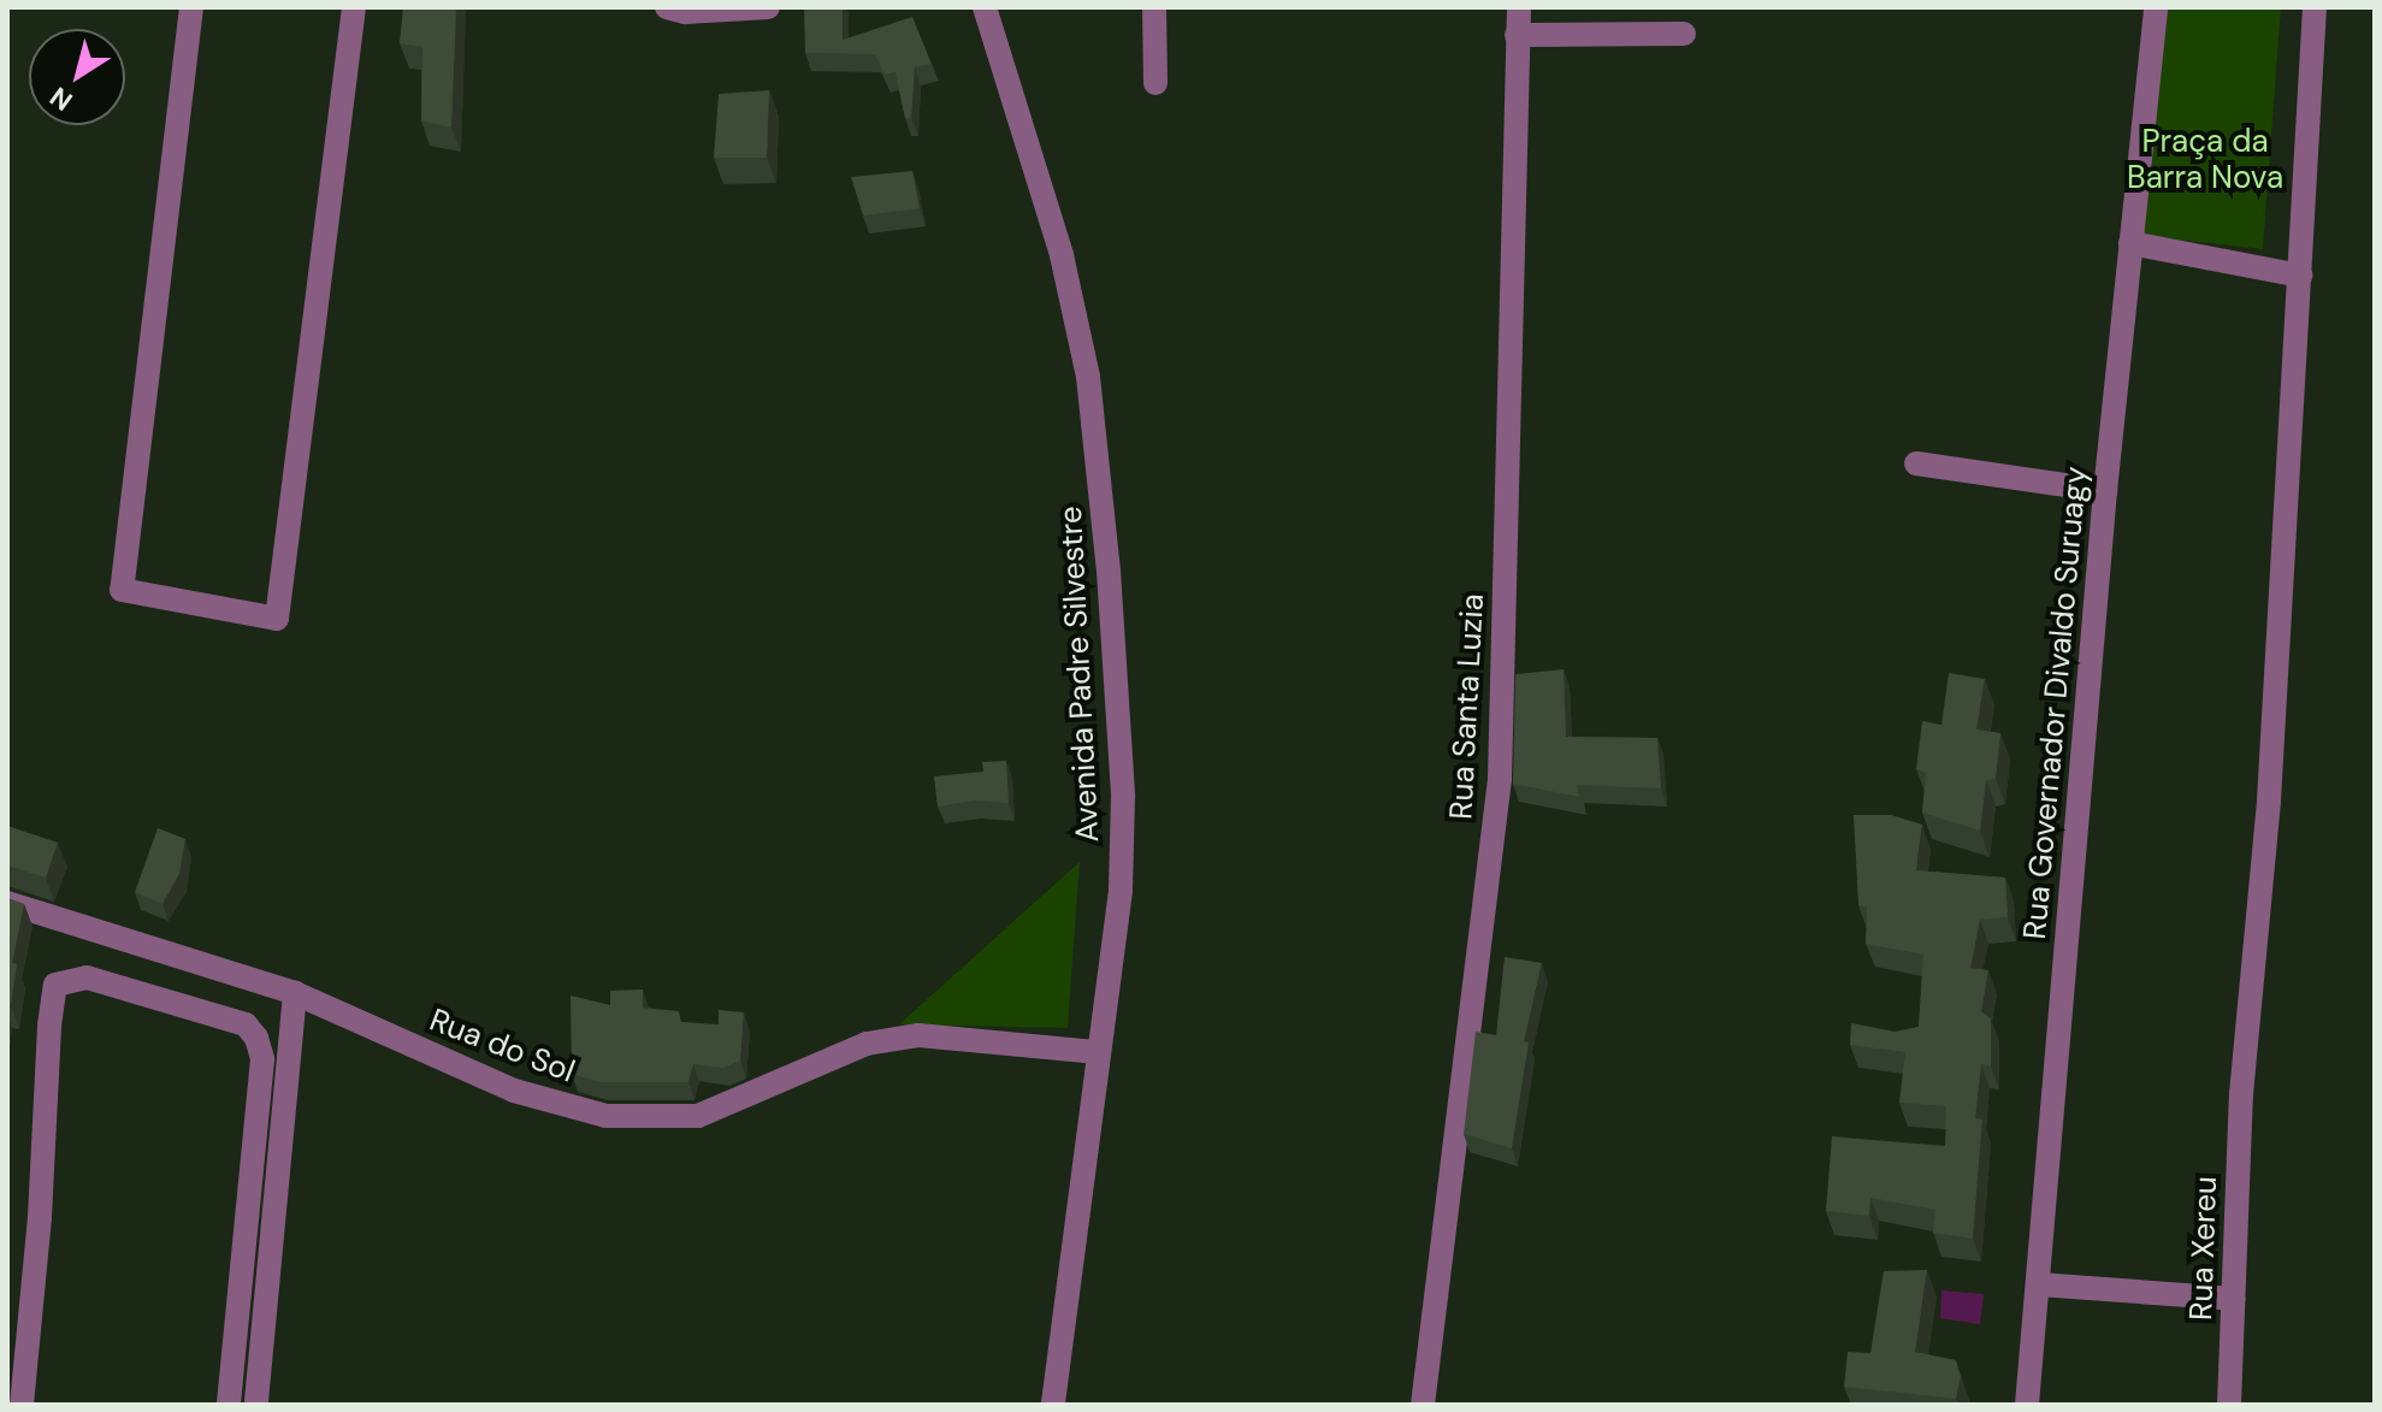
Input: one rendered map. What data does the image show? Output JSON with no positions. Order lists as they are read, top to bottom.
{
  "streets": {
    "street": [
      "Avenida Padre Silvestre",
      "Rua Governador Divaldo Suruagy",
      "Rua Santa Luzia",
      "Rua do Sol",
      "Rua Xereu"
    ]
  },
  "crossings": [
    ["Avenida Padre Silvestre", "Rua do Sol"]
  ],
  "parks": ["Praça da Barra Nova"],
  "north": "bottom left"
}
